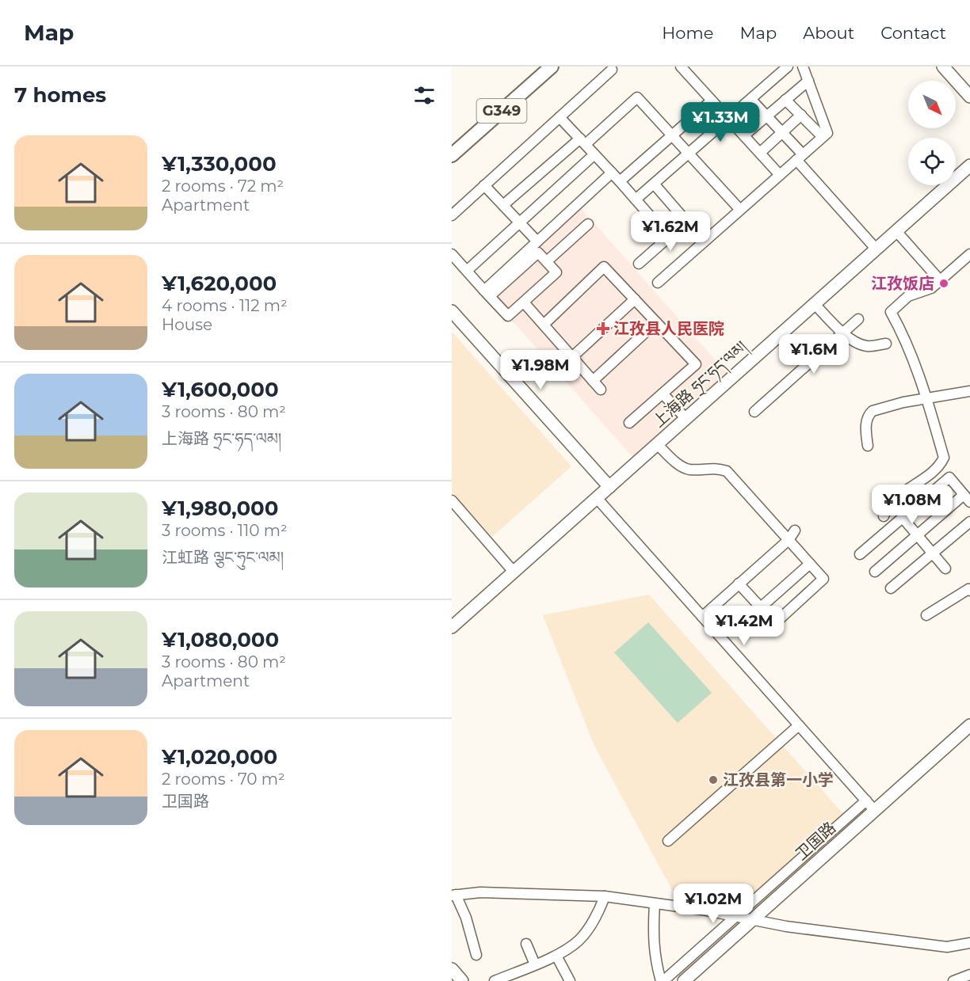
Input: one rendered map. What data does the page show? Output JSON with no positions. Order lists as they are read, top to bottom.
{
  "streets": {
    "highway": ["G349"],
    "main road": ["上海路 ཧྲང་ཧད་ལམ།", "卫国路"]
  },
  "places": {
    "other": ["江孜饭店", "江孜县第一小学"],
    "health": ["江孜县人民医院"]
  },
  "north": "bottom right",
  "page": {
    "header": "Map",
    "nav": [
      "Home",
      "Map",
      "About",
      "Contact"
    ],
    "heading": "7 homes",
    "price": [
      "¥1.33M",
      "¥1.62M",
      "¥1.6M",
      "¥1.98M",
      "¥1.08M",
      "¥1.42M",
      "¥1.02M"
    ],
    "list": [
      {
        "name": "¥1,330,000",
        "note": "2 rooms · 72 m² · Apartment"
      },
      {
        "name": "¥1,620,000",
        "note": "4 rooms · 112 m² · House"
      },
      {
        "name": "¥1,600,000",
        "note": "3 rooms · 80 m² · 上海路 ཧྲང་ཧད་ལམ།"
      },
      {
        "name": "¥1,980,000",
        "note": "3 rooms · 110 m² · 江虹路 ལྕང་ཧུང་ལམ།"
      },
      {
        "name": "¥1,080,000",
        "note": "3 rooms · 80 m² · Apartment"
      },
      {
        "name": "¥1,020,000",
        "note": "2 rooms · 70 m² · 卫国路"
      }
    ]
  }
}
